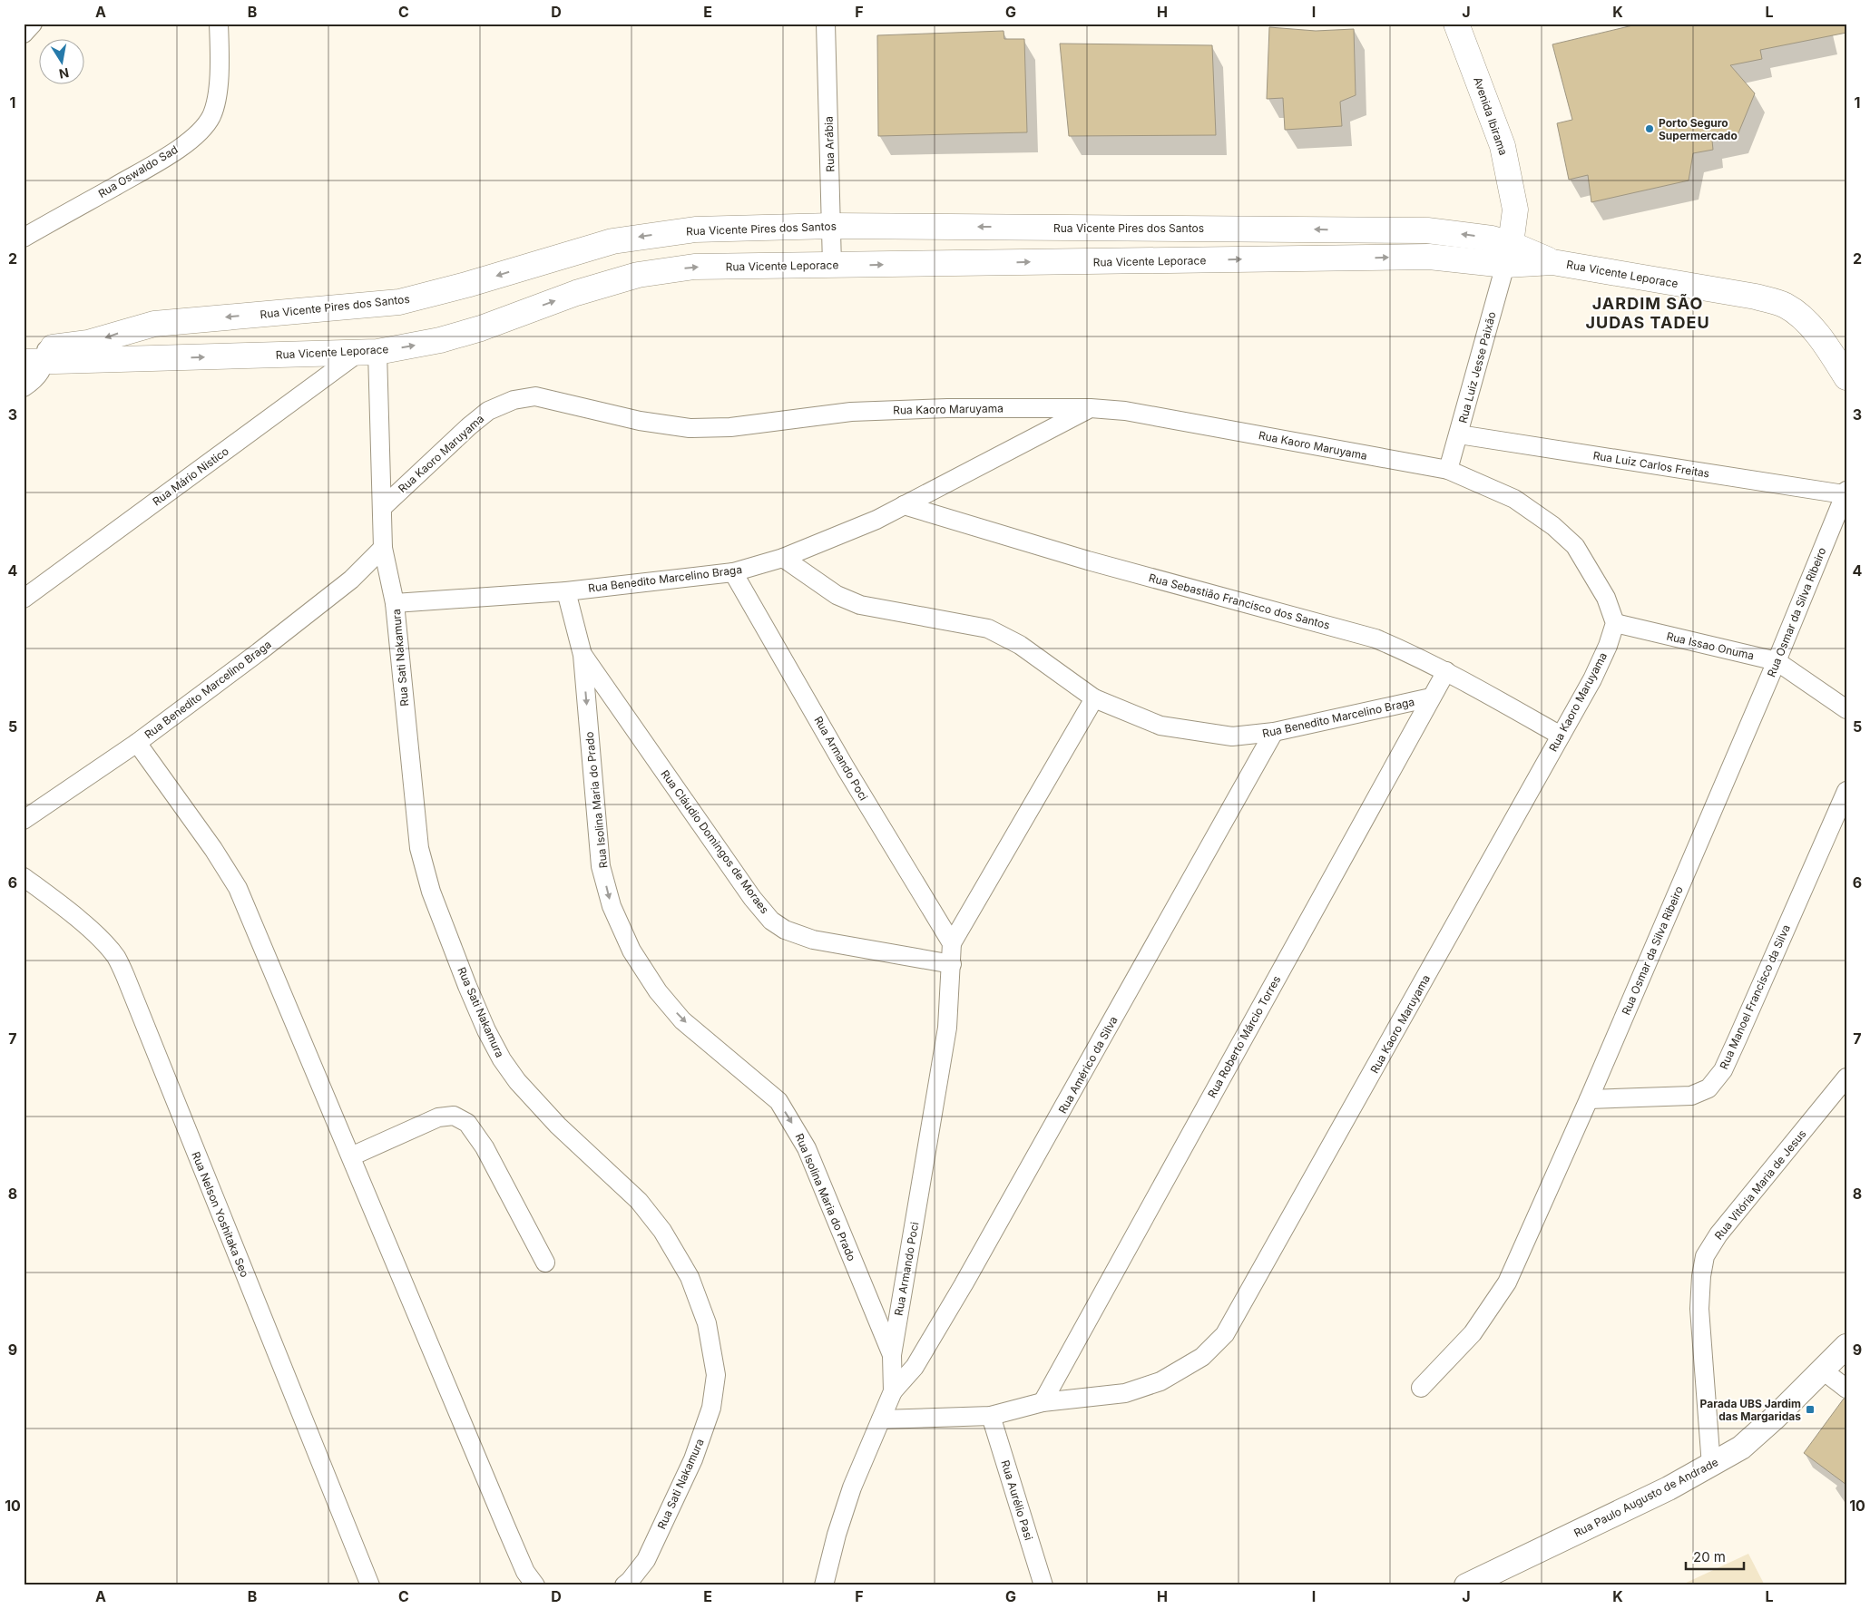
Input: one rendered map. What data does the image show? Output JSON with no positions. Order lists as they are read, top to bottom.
{
  "streets": {
    "main road": ["Avenida Ibirama", "Rua Vicente Pires dos Santos", "Rua Vicente Leporace"],
    "street": [
      "Rua Arábia",
      "Rua Oswaldo Sad",
      "Rua Luiz Jesse Paixão",
      "Rua Kaoro Maruyama",
      "Rua Luiz Carlos Freitas",
      "Rua Mário Nistico",
      "Rua Benedito Marcelino Braga",
      "Rua Sebastião Francisco dos Santos",
      "Rua Osmar da Silva Ribeiro",
      "Rua Issao Onuma",
      "Rua Sati Nakamura",
      "Rua Armando Poci",
      "Rua Isolina Maria do Prado",
      "Rua Cláudio Domingos de Moraes",
      "Rua Manoel Francisco da Silva",
      "Rua Roberto Márcio Torres",
      "Rua Américo da Silva",
      "Rua Vitória Maria de Jesus",
      "Rua Nelson Yoshitaka Seo",
      "Rua Paulo Augusto de Andrade",
      "Rua Aurélio Pasi"
    ]
  },
  "crossings": [
    ["Avenida Ibirama", "Rua Vicente Pires dos Santos"],
    ["Avenida Ibirama", "Rua Vicente Leporace"],
    ["Avenida Ibirama", "Rua Luiz Jesse Paixão"],
    ["Rua Arábia", "Rua Vicente Pires dos Santos"],
    ["Rua Arábia", "Rua Vicente Leporace"],
    ["Rua Vicente Pires dos Santos", "Rua Vicente Leporace"],
    ["Rua Vicente Pires dos Santos", "Rua Luiz Jesse Paixão"],
    ["Rua Vicente Leporace", "Rua Luiz Jesse Paixão"],
    ["Rua Vicente Leporace", "Rua Mário Nistico"],
    ["Rua Vicente Leporace", "Rua Sati Nakamura"],
    ["Rua Luiz Jesse Paixão", "Rua Kaoro Maruyama"],
    ["Rua Luiz Jesse Paixão", "Rua Luiz Carlos Freitas"],
    ["Rua Kaoro Maruyama", "Rua Sebastião Francisco dos Santos"],
    ["Rua Kaoro Maruyama", "Rua Issao Onuma"],
    ["Rua Kaoro Maruyama", "Rua Sati Nakamura"],
    ["Rua Kaoro Maruyama", "Rua Armando Poci"],
    ["Rua Kaoro Maruyama", "Rua Roberto Márcio Torres"],
    ["Rua Kaoro Maruyama", "Rua Aurélio Pasi"],
    ["Rua Luiz Carlos Freitas", "Rua Osmar da Silva Ribeiro"],
    ["Rua Mário Nistico", "Rua Sati Nakamura"],
    ["Rua Benedito Marcelino Braga", "Rua Sati Nakamura"],
    ["Rua Benedito Marcelino Braga", "Rua Armando Poci"],
    ["Rua Benedito Marcelino Braga", "Rua Isolina Maria do Prado"],
    ["Rua Benedito Marcelino Braga", "Rua Roberto Márcio Torres"],
    ["Rua Benedito Marcelino Braga", "Rua Américo da Silva"],
    ["Rua Sebastião Francisco dos Santos", "Rua Roberto Márcio Torres"],
    ["Rua Osmar da Silva Ribeiro", "Rua Issao Onuma"],
    ["Rua Osmar da Silva Ribeiro", "Rua Manoel Francisco da Silva"],
    ["Rua Armando Poci", "Rua Isolina Maria do Prado"],
    ["Rua Armando Poci", "Rua Cláudio Domingos de Moraes"],
    ["Rua Armando Poci", "Rua Américo da Silva"],
    ["Rua Isolina Maria do Prado", "Rua Cláudio Domingos de Moraes"],
    ["Rua Vitória Maria de Jesus", "Rua Paulo Augusto de Andrade"]
  ],
  "one_way": ["Rua Vicente Pires dos Santos", "Rua Vicente Leporace", "Rua Isolina Maria do Prado"],
  "districts": ["JARDIM SÃO JUDAS TADEU"],
  "places": {
    "other": ["Porto Seguro Supermercado"],
    "transit": ["Parada UBS Jardim das Margaridas"]
  },
  "scale_bar": "20 m",
  "north": "bottom",
  "grid": {
    "columns": [
      "A",
      "B",
      "C",
      "D",
      "E",
      "F",
      "G",
      "H",
      "I",
      "J",
      "K",
      "L"
    ],
    "rows": [
      "1",
      "2",
      "3",
      "4",
      "5",
      "6",
      "7",
      "8",
      "9",
      "10"
    ]
  }
}
